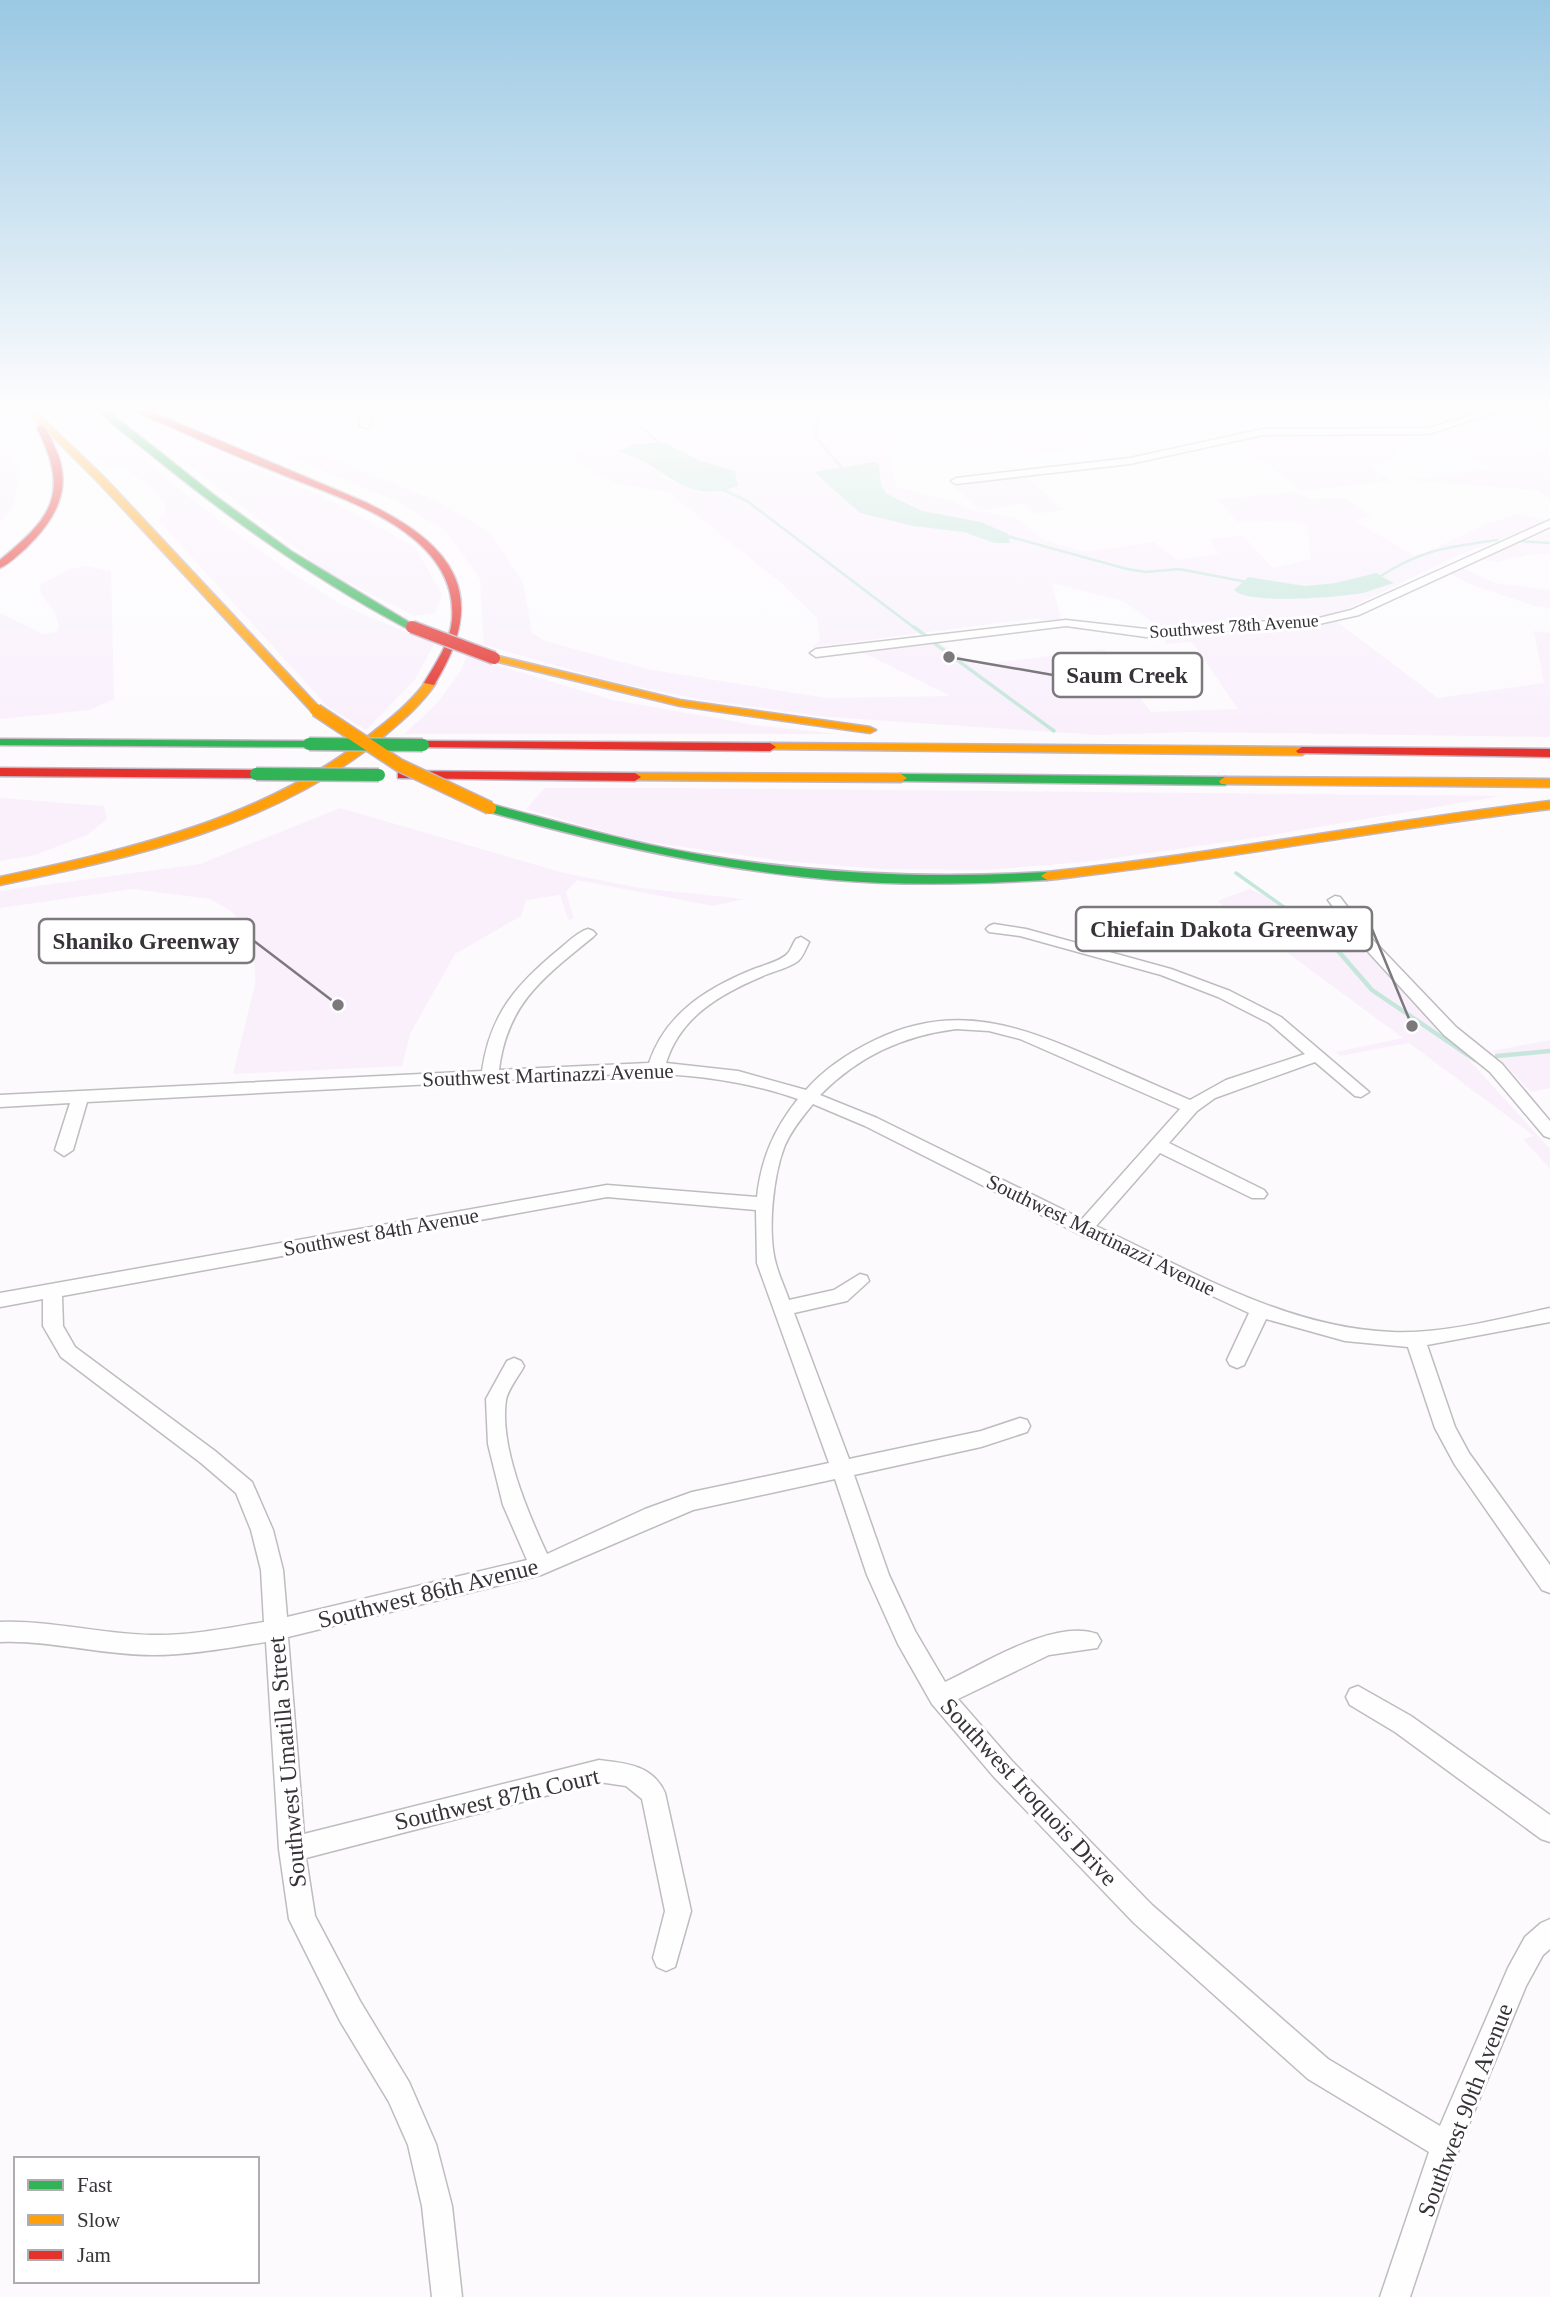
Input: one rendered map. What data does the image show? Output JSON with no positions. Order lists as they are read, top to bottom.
{
  "streets": {
    "street": [
      "Southwest 78th Avenue",
      "Southwest Martinazzi Avenue",
      "Southwest 84th Avenue",
      "Southwest 86th Avenue",
      "Southwest Umatilla Street",
      "Southwest Iroquois Drive",
      "Southwest 87th Court",
      "Southwest 90th Avenue"
    ]
  },
  "crossings": [
    ["Southwest Martinazzi Avenue", "Southwest Iroquois Drive"],
    ["Southwest 84th Avenue", "Southwest Umatilla Street"],
    ["Southwest 84th Avenue", "Southwest Iroquois Drive"],
    ["Southwest 86th Avenue", "Southwest Umatilla Street"],
    ["Southwest 86th Avenue", "Southwest Iroquois Drive"],
    ["Southwest Umatilla Street", "Southwest 87th Court"],
    ["Southwest Iroquois Drive", "Southwest 90th Avenue"]
  ],
  "places": ["Saum Creek", "Shaniko Greenway", "Chiefain Dakota Greenway"],
  "legend": ["Fast", "Slow", "Jam"]
}
